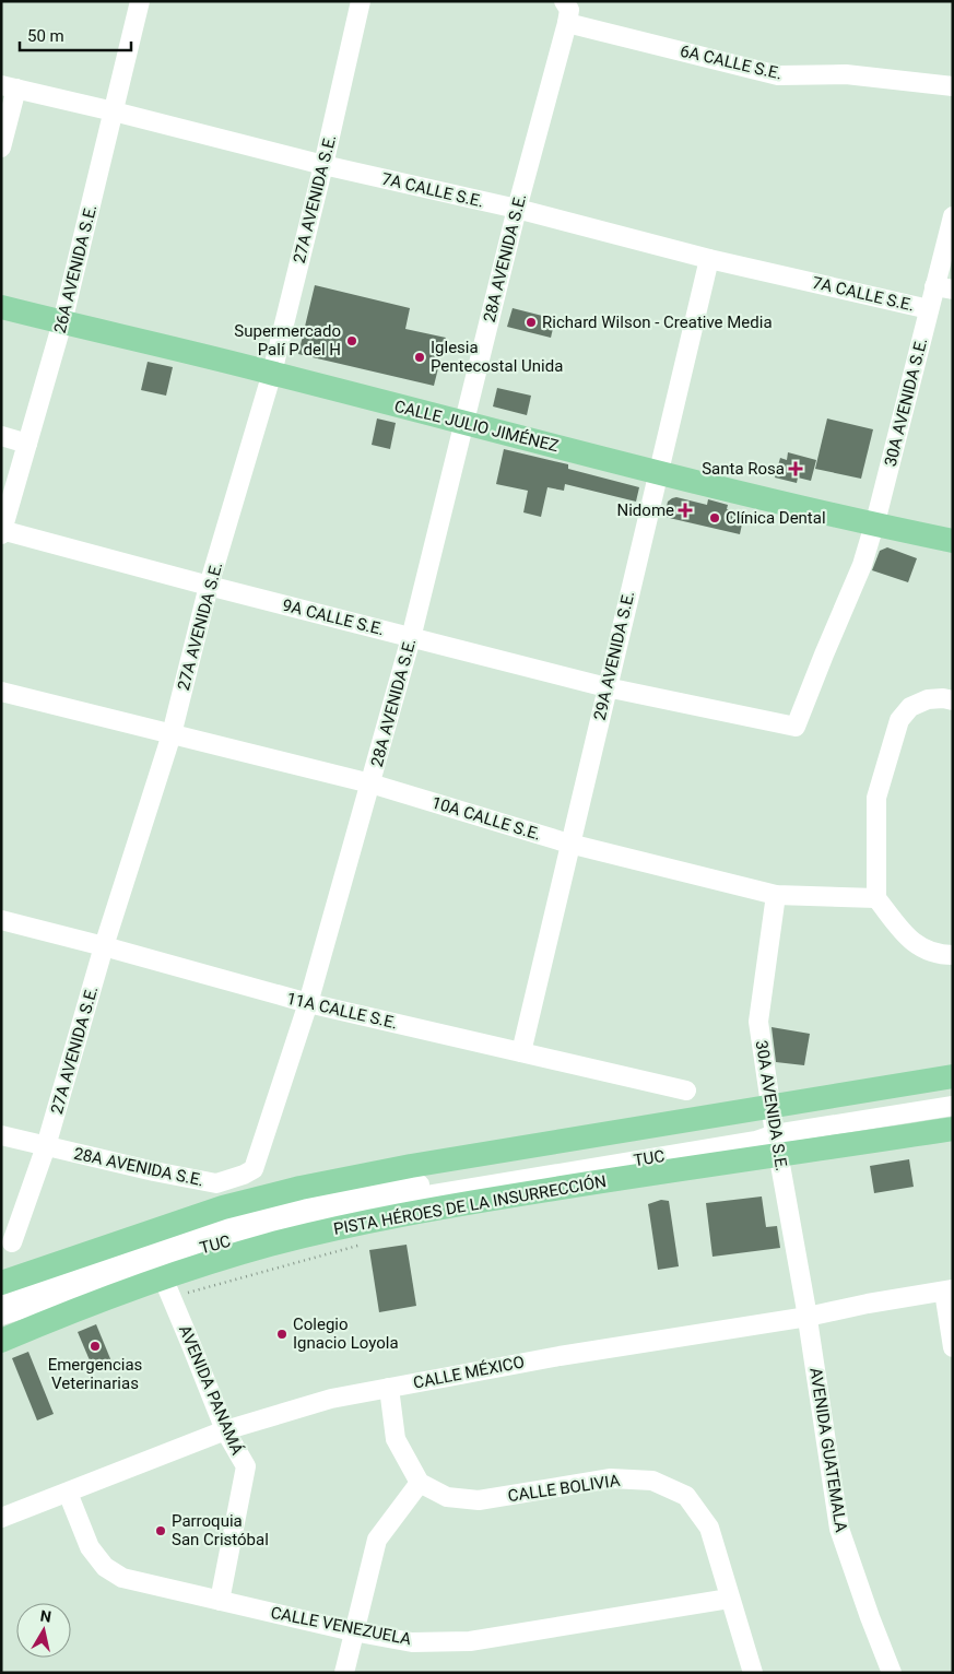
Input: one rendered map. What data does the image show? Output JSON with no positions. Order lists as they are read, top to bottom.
{
  "streets": {
    "main road": ["CALLE JULIO JIMÉNEZ", "PISTA HÉROES DE LA INSURRECCIÓN"],
    "street": [
      "6A CALLE S.E.",
      "7A CALLE S.E.",
      "27A AVENIDA S.E.",
      "28A AVENIDA S.E.",
      "26A AVENIDA S.E.",
      "30A AVENIDA S.E.",
      "9A CALLE S.E.",
      "29A AVENIDA S.E.",
      "10A CALLE S.E.",
      "11A CALLE S.E.",
      "TUC",
      "CALLE MÉXICO",
      "AVENIDA PANAMÁ",
      "AVENIDA GUATEMALA",
      "CALLE BOLIVIA",
      "CALLE VENEZUELA"
    ]
  },
  "crossings": [
    ["6A CALLE S.E.", "28A AVENIDA S.E."],
    ["7A CALLE S.E.", "27A AVENIDA S.E."],
    ["7A CALLE S.E.", "28A AVENIDA S.E."],
    ["7A CALLE S.E.", "26A AVENIDA S.E."],
    ["7A CALLE S.E.", "30A AVENIDA S.E."],
    ["7A CALLE S.E.", "29A AVENIDA S.E."],
    ["27A AVENIDA S.E.", "28A AVENIDA S.E."],
    ["27A AVENIDA S.E.", "CALLE JULIO JIMÉNEZ"],
    ["27A AVENIDA S.E.", "9A CALLE S.E."],
    ["27A AVENIDA S.E.", "10A CALLE S.E."],
    ["27A AVENIDA S.E.", "11A CALLE S.E."],
    ["28A AVENIDA S.E.", "CALLE JULIO JIMÉNEZ"],
    ["28A AVENIDA S.E.", "9A CALLE S.E."],
    ["28A AVENIDA S.E.", "10A CALLE S.E."],
    ["28A AVENIDA S.E.", "11A CALLE S.E."],
    ["26A AVENIDA S.E.", "CALLE JULIO JIMÉNEZ"],
    ["26A AVENIDA S.E.", "9A CALLE S.E."],
    ["30A AVENIDA S.E.", "CALLE JULIO JIMÉNEZ"],
    ["30A AVENIDA S.E.", "9A CALLE S.E."],
    ["30A AVENIDA S.E.", "10A CALLE S.E."],
    ["30A AVENIDA S.E.", "TUC"],
    ["30A AVENIDA S.E.", "PISTA HÉROES DE LA INSURRECCIÓN"],
    ["30A AVENIDA S.E.", "CALLE MÉXICO"],
    ["30A AVENIDA S.E.", "AVENIDA GUATEMALA"],
    ["CALLE JULIO JIMÉNEZ", "29A AVENIDA S.E."],
    ["9A CALLE S.E.", "29A AVENIDA S.E."],
    ["29A AVENIDA S.E.", "10A CALLE S.E."],
    ["29A AVENIDA S.E.", "11A CALLE S.E."],
    ["TUC", "PISTA HÉROES DE LA INSURRECCIÓN"],
    ["PISTA HÉROES DE LA INSURRECCIÓN", "AVENIDA PANAMÁ"],
    ["CALLE MÉXICO", "AVENIDA PANAMÁ"],
    ["CALLE MÉXICO", "AVENIDA GUATEMALA"],
    ["CALLE MÉXICO", "CALLE VENEZUELA"],
    ["AVENIDA PANAMÁ", "CALLE VENEZUELA"],
    ["CALLE BOLIVIA", "CALLE VENEZUELA"]
  ],
  "places": {
    "other": [
      "Richard Wilson - Creative Media",
      "Supermercado Palí P del H",
      "Iglesia Pentecostal Unida",
      "Clínica Dental",
      "Colegio Ignacio Loyola",
      "Emergencias Veterinarias",
      "Parroquia San Cristóbal"
    ],
    "health": ["Santa Rosa", "Nidome"]
  },
  "scale_bar": "50 m",
  "north": "top"
}
